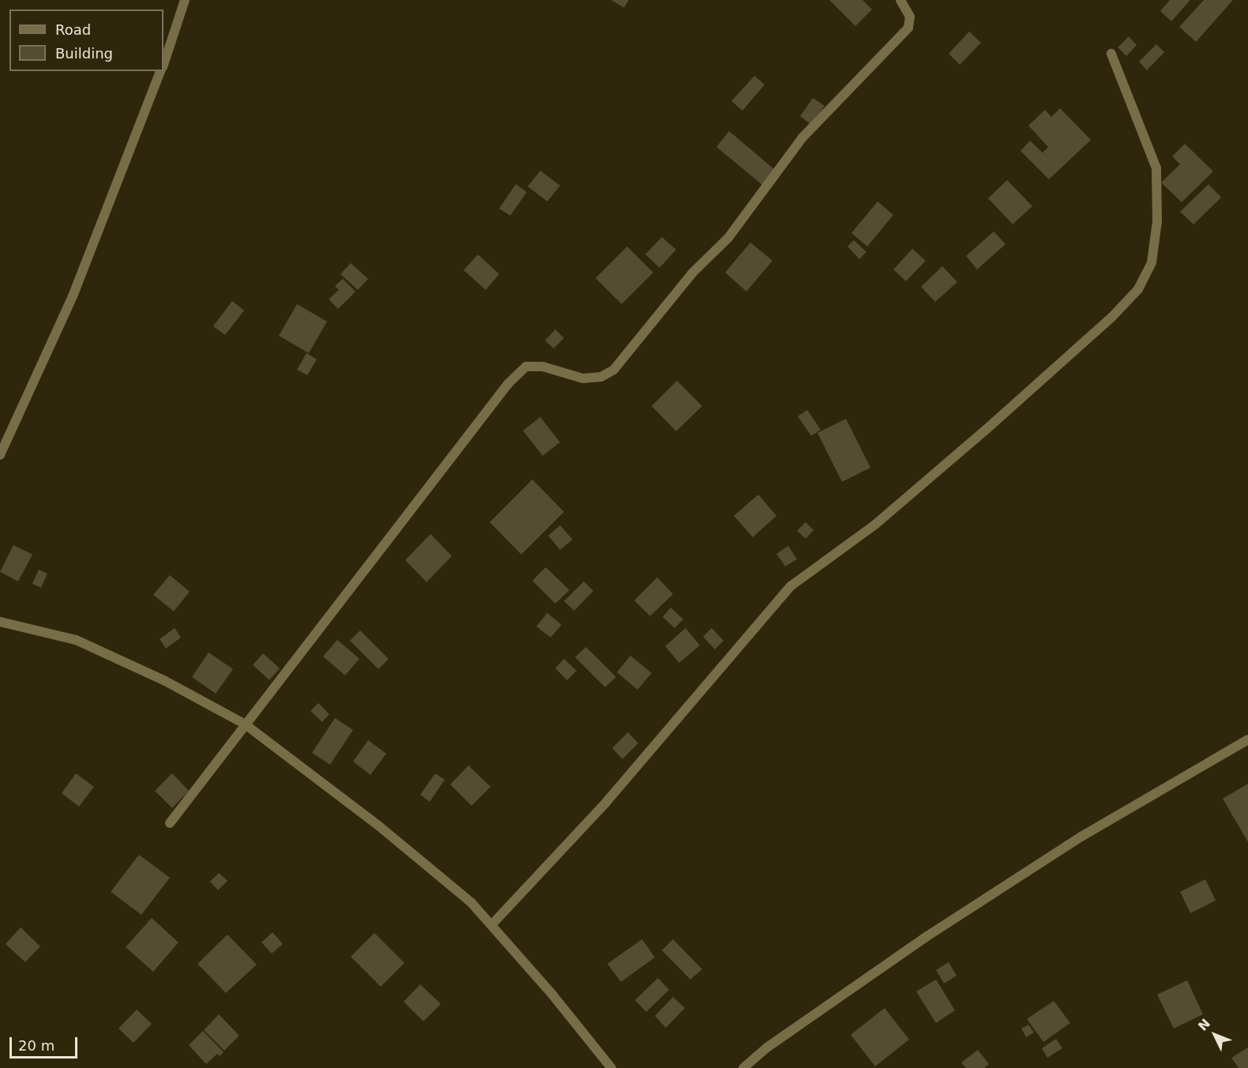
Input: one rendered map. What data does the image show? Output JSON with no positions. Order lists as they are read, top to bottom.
{
  "legend": ["Road", "Building"],
  "scale_bar": "20 m",
  "north": "top left"
}
